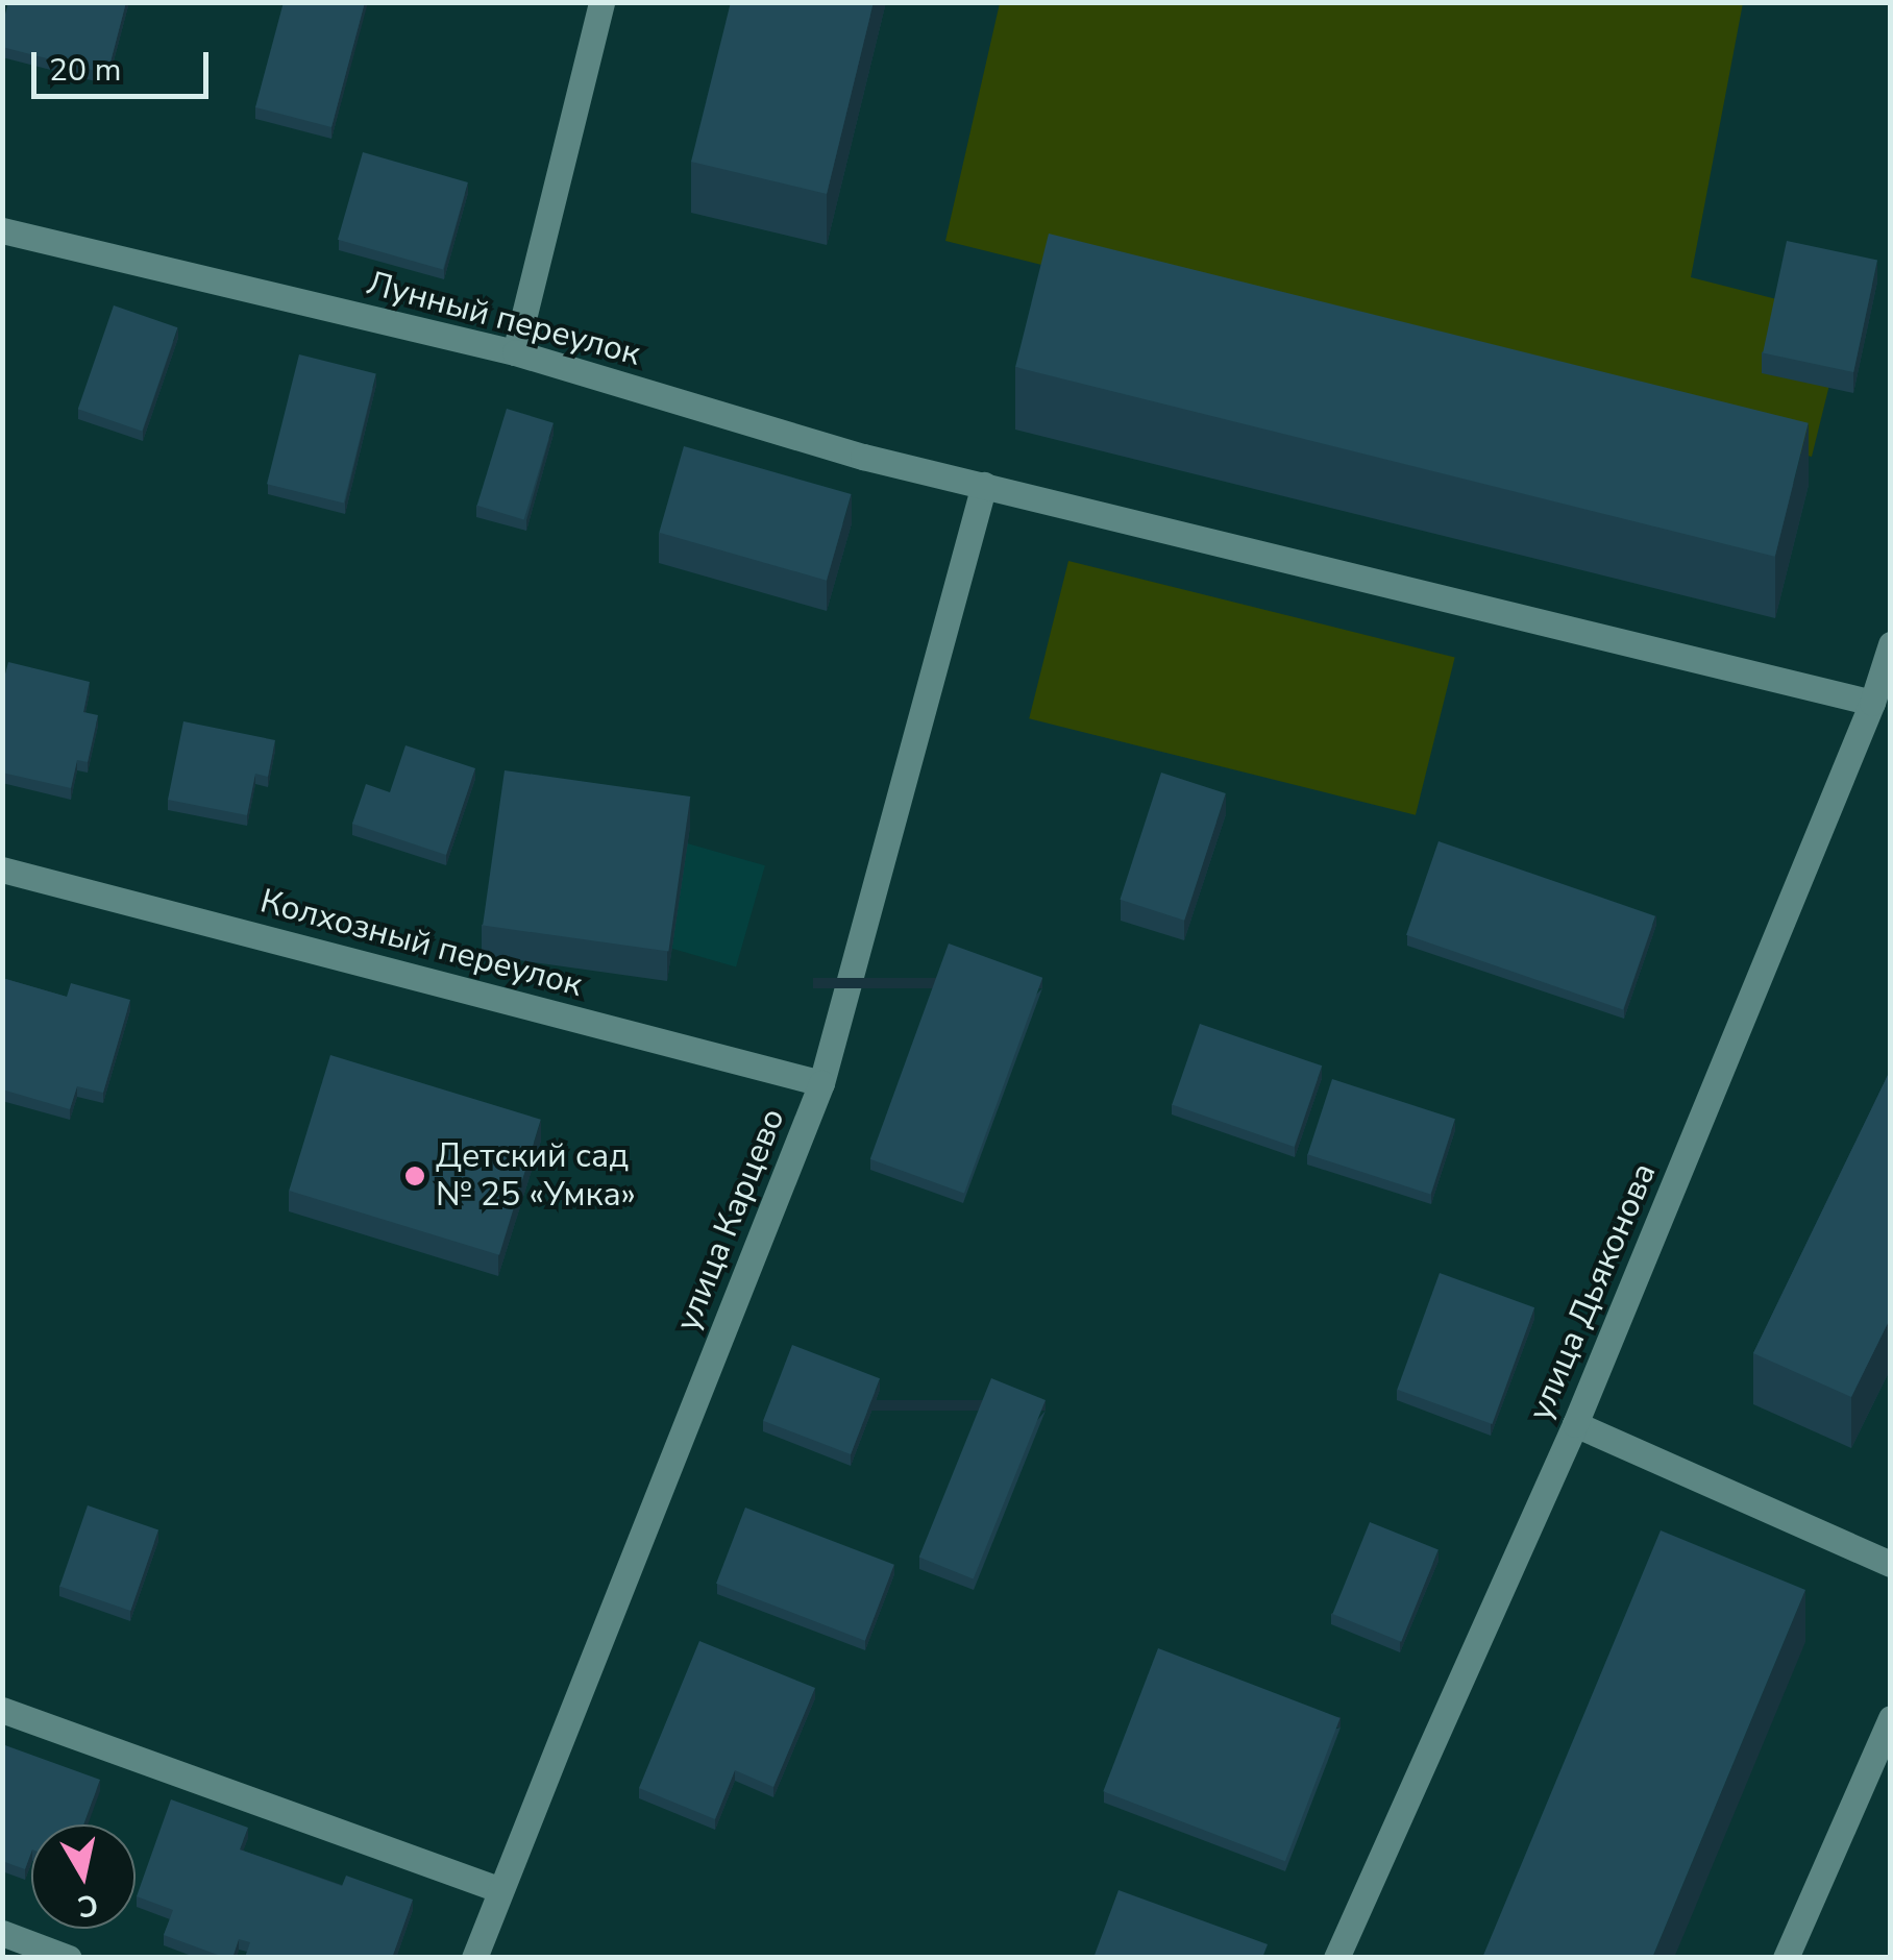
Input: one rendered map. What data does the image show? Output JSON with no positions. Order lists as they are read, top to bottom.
{
  "streets": {
    "street": [
      "Лунный переулок",
      "Колхозный переулок",
      "улица Карцево",
      "улица Дьяконова"
    ]
  },
  "crossings": [
    ["Лунный переулок", "улица Карцево"],
    ["Лунный переулок", "улица Дьяконова"],
    ["Колхозный переулок", "улица Карцево"]
  ],
  "places": ["Детский сад № 25 «Умка»"],
  "scale_bar": "20 m",
  "north": "bottom"
}
